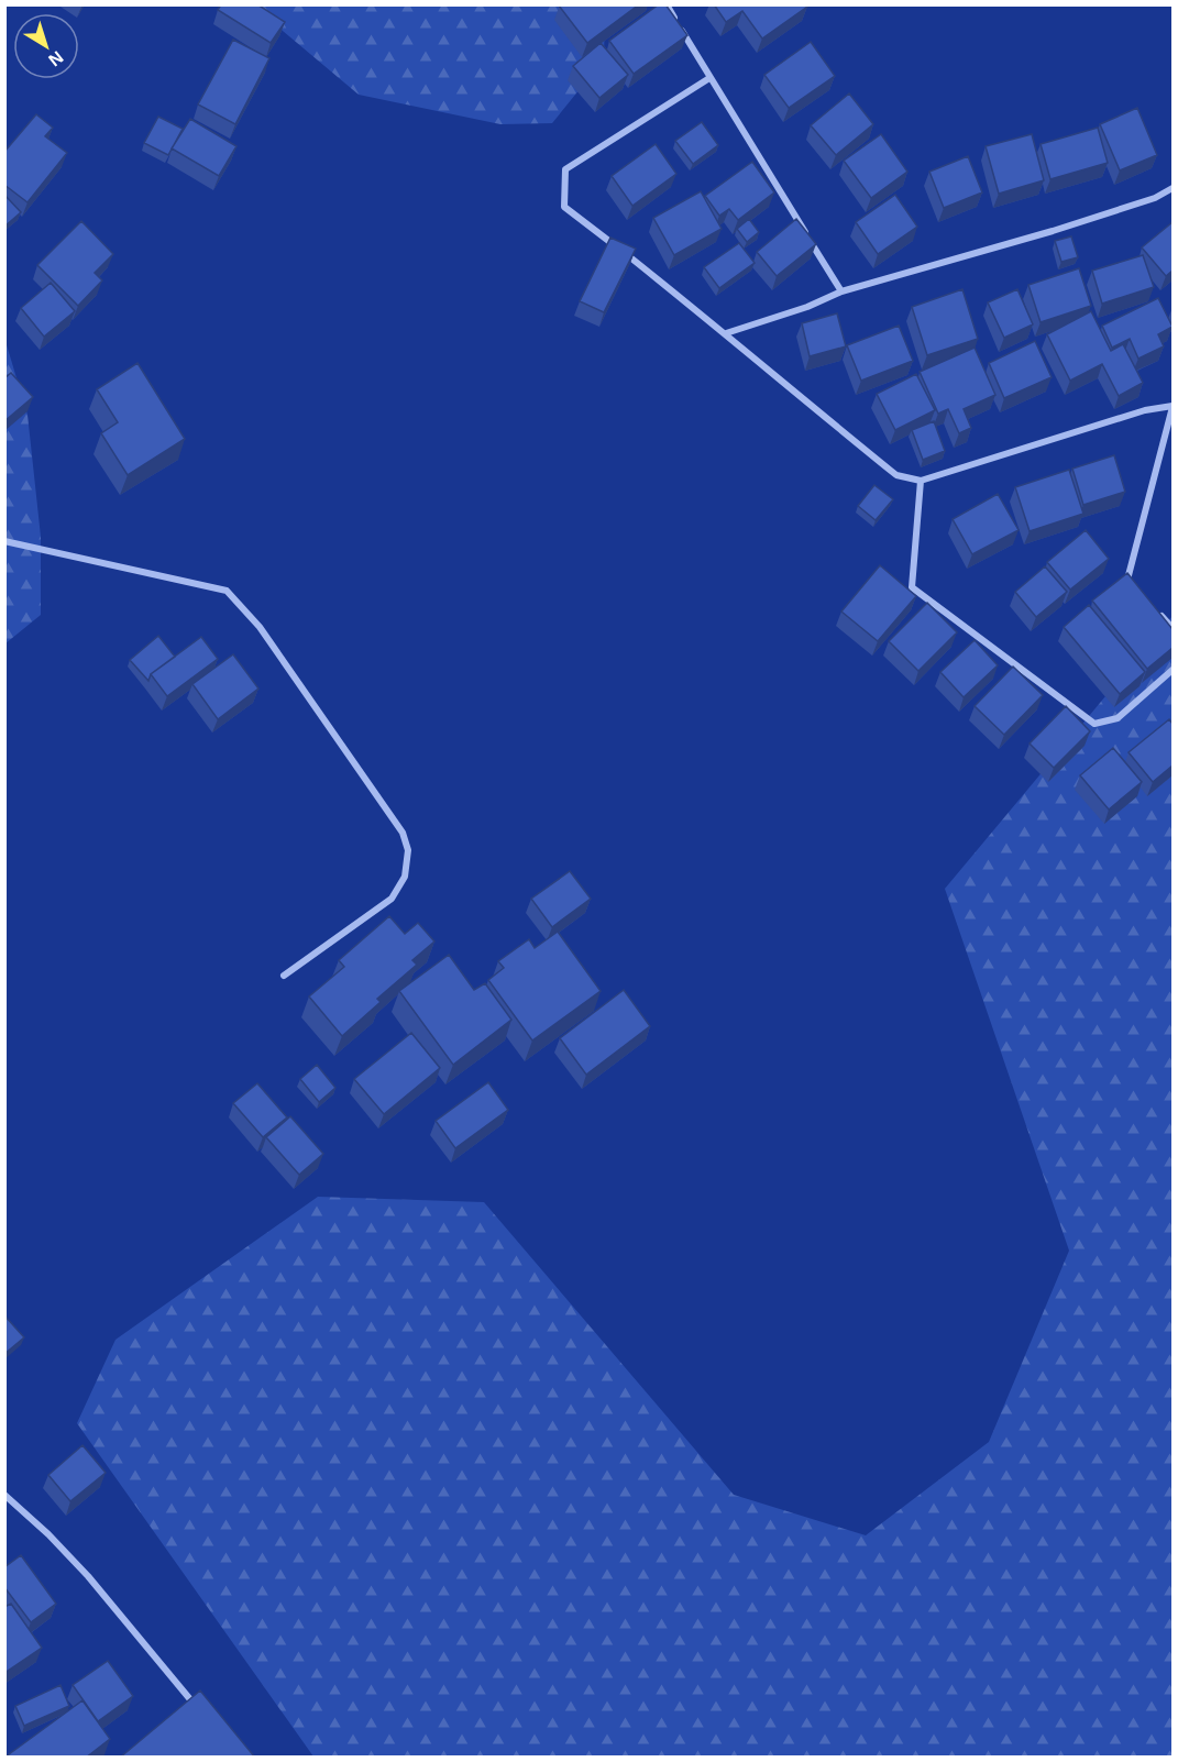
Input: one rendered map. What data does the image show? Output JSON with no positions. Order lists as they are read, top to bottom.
{
  "north": "bottom right"
}
